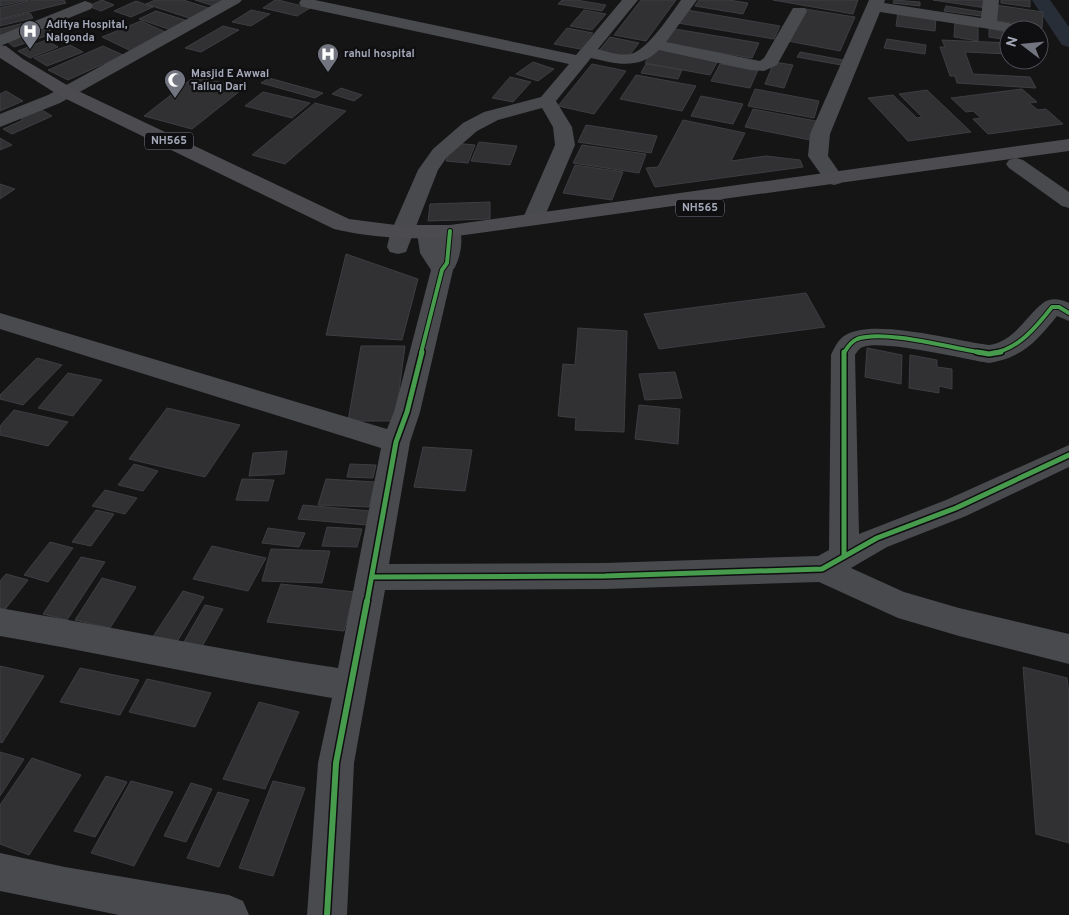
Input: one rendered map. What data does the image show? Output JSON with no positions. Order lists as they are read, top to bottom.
{
  "streets": {
    "highway": ["NH565"]
  },
  "places": {
    "hospital": ["Aditya Hospital, Nalgonda", "rahul hospital"],
    "mosque": ["Masjid E Awwal Talluq Dari"]
  },
  "north": "left"
}
